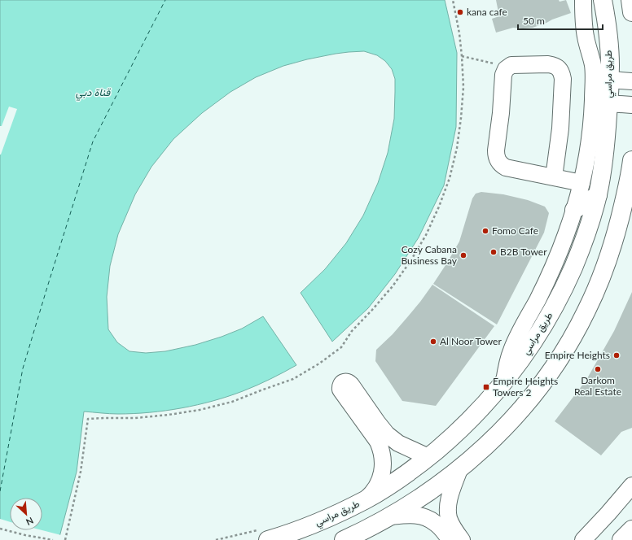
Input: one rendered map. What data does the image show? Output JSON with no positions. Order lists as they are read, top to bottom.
{
  "streets": {
    "main road": ["طريق مراسي"]
  },
  "water": ["قناة دبي"],
  "places": {
    "other": [
      "kana cafe",
      "Fomo Cafe",
      "B2B Tower",
      "Cozy Cabana Business Bay",
      "Al Noor Tower",
      "Empire Heights",
      "Darkom Real Estate"
    ],
    "transit": ["Empire Heights Towers 2"]
  },
  "scale_bar": "50 m",
  "north": "bottom right"
}
